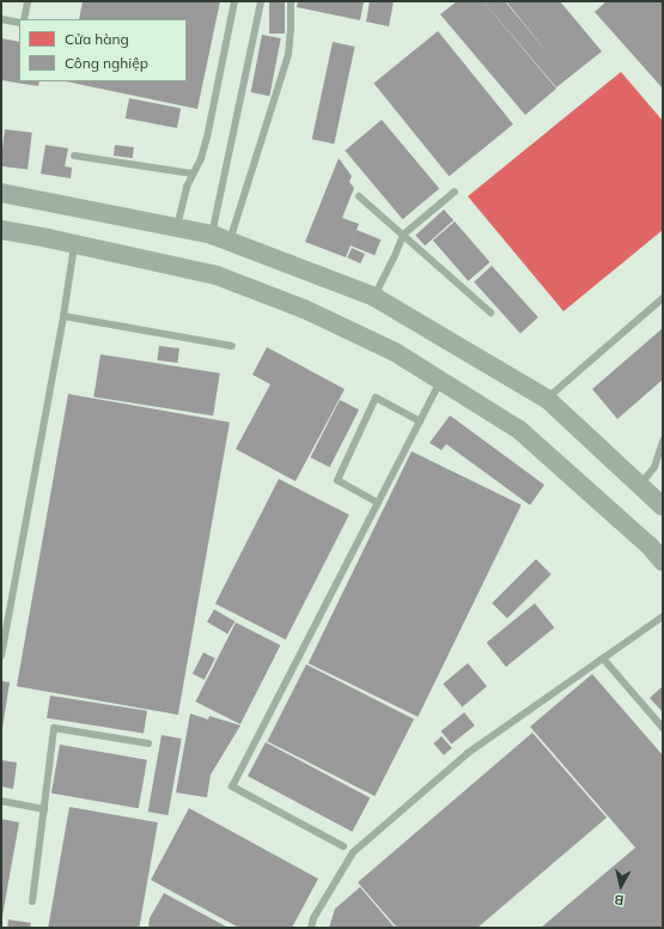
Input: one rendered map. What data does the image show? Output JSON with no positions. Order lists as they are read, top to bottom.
{
  "legend": ["Cửa hàng", "Công nghiệp"],
  "north": "bottom"
}
